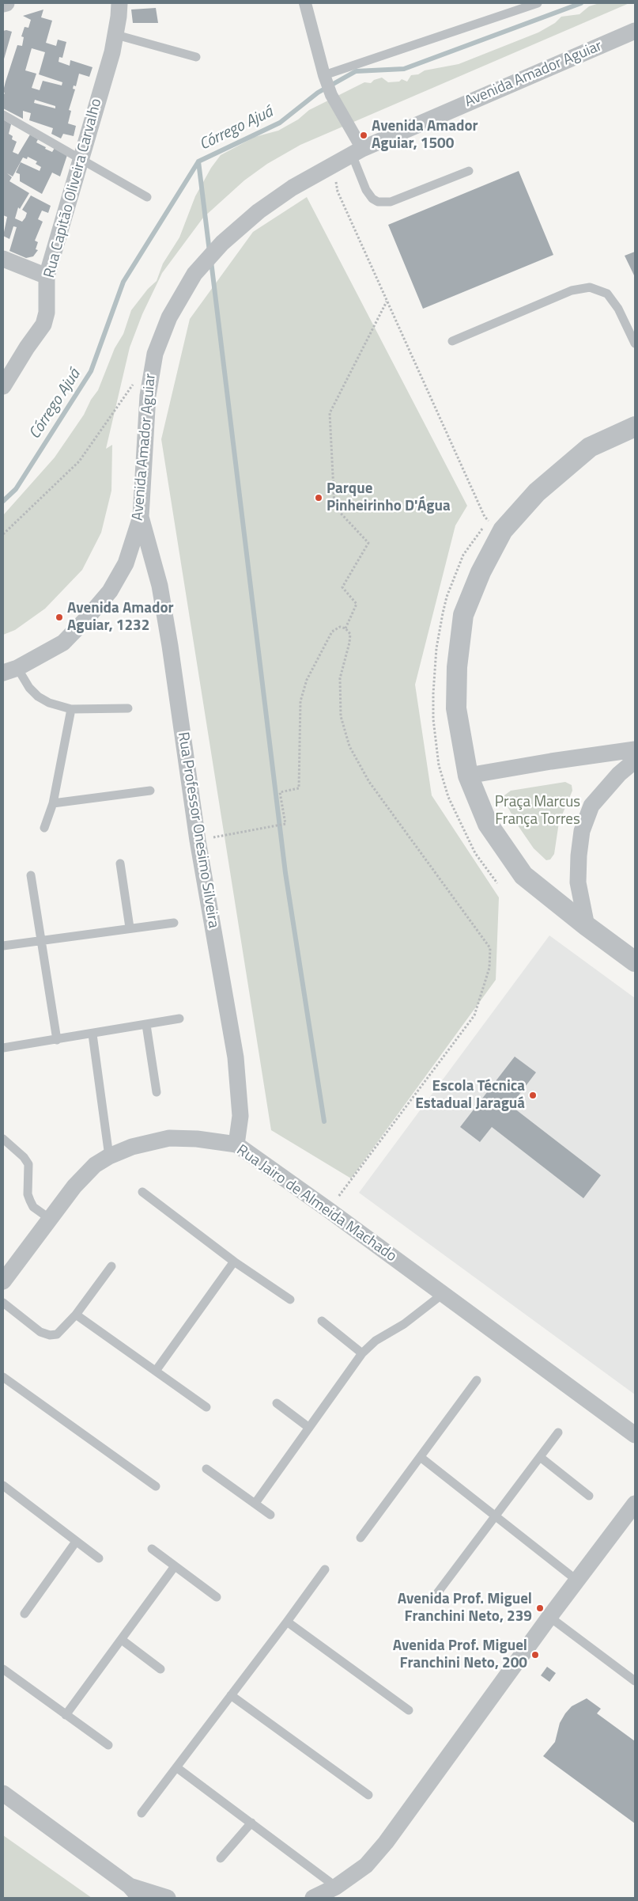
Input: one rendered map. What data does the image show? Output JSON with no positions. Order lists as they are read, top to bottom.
{
  "streets": {
    "street": [
      "Avenida Amador Aguiar",
      "Rua Capitão Oliveira Carvalho",
      "Rua Professor Onesimo Silveira",
      "Rua Jairo de Almeida Machado"
    ]
  },
  "crossings": [
    ["Avenida Amador Aguiar", "Rua Professor Onesimo Silveira"],
    ["Rua Professor Onesimo Silveira", "Rua Jairo de Almeida Machado"]
  ],
  "water": ["Córrego Ajuá"],
  "parks": ["Praça Marcus França Torres"],
  "places": [
    "Avenida Amador Aguiar, 1500",
    "Parque Pinheirinho D'Água",
    "Avenida Amador Aguiar, 1232",
    "Escola Técnica Estadual Jaraguá",
    "Avenida Prof. Miguel Franchini Neto, 239",
    "Avenida Prof. Miguel Franchini Neto, 200"
  ]
}
